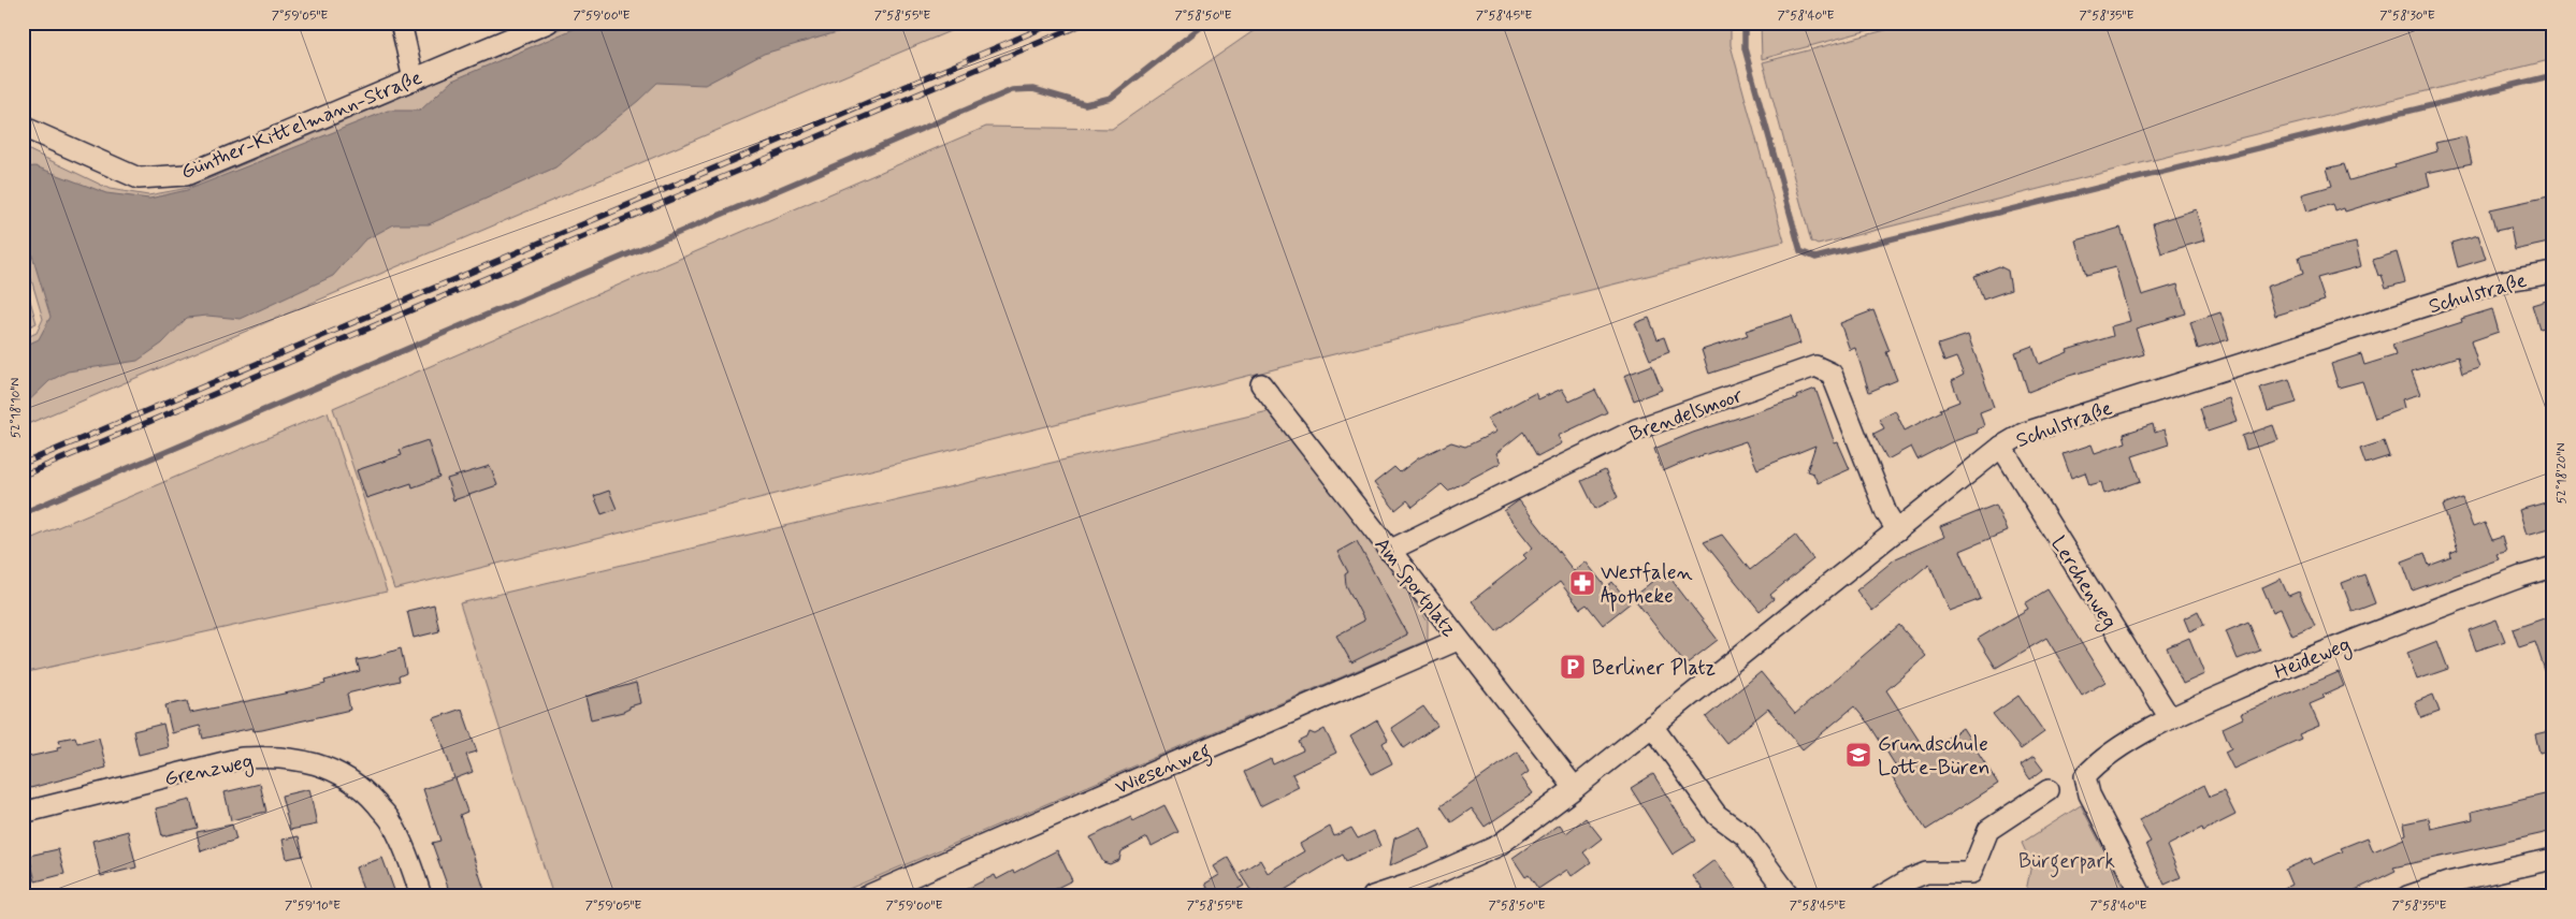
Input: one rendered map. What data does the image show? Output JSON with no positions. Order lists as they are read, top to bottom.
{
  "streets": {
    "street": [
      "Günther-Kittelmann-Straße",
      "Schulstraße",
      "Brendelsmoor",
      "Lerchenweg",
      "Am Sportplatz",
      "Heideweg",
      "Wiesenweg",
      "Grenzweg"
    ]
  },
  "crossings": [
    ["Schulstraße", "Brendelsmoor"],
    ["Schulstraße", "Lerchenweg"],
    ["Brendelsmoor", "Am Sportplatz"],
    ["Lerchenweg", "Heideweg"],
    ["Am Sportplatz", "Wiesenweg"]
  ],
  "parks": ["Bürgerpark"],
  "places": {
    "pharmacy": ["Westfalen Apotheke"],
    "parking": ["Berliner Platz"],
    "school or university": ["Grundschule Lotte-Büren"]
  },
  "coordinates": [
    "7°59'05\"E",
    "7°59'00\"E",
    "7°58'55\"E",
    "7°58'50\"E",
    "7°58'45\"E",
    "7°58'40\"E",
    "7°58'35\"E",
    "7°58'30\"E",
    "52°18'10\"N",
    "52°18'20\"N",
    "7°59'10\"E"
  ]
}
